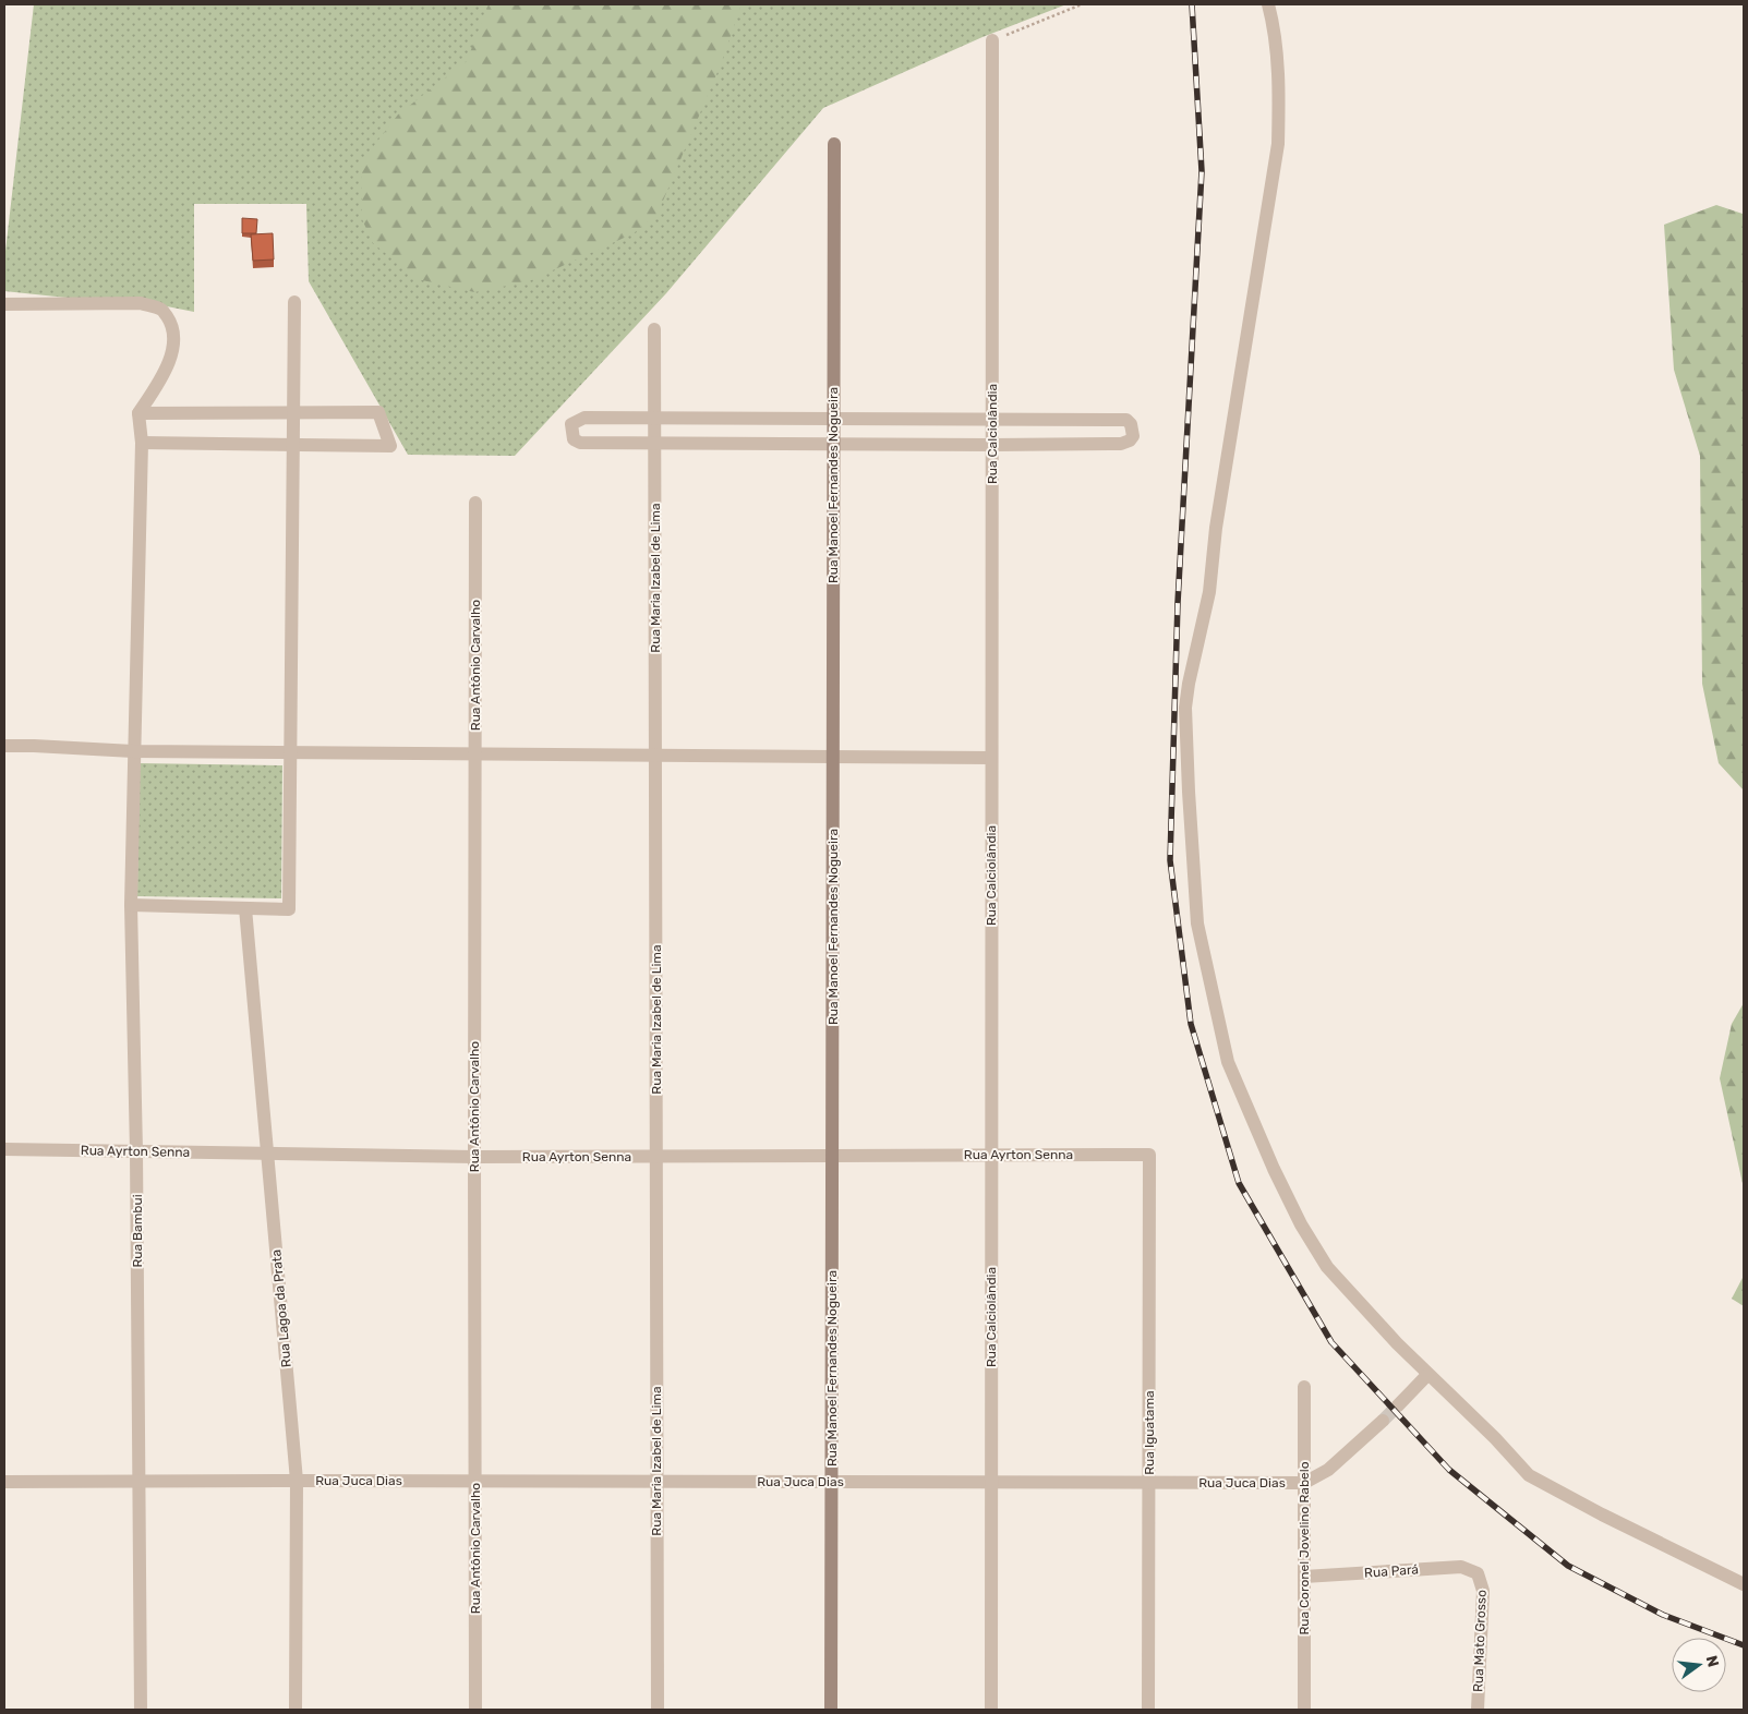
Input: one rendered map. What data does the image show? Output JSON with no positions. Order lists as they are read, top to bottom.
{
  "streets": {
    "street": [
      "Rua Calciolândia",
      "Rua Manoel Fernandes Nogueira",
      "Rua Maria Izabel de Lima",
      "Rua Antônio Carvalho",
      "Rua Ayrton Senna",
      "Rua Bambui",
      "Rua Lagoa da Prata",
      "Rua Iguatama",
      "Rua Juca Dias",
      "Rua Coronel Jovelino Rabelo",
      "Rua Pará",
      "Rua Mato Grosso"
    ]
  },
  "crossings": [
    ["Rua Calciolândia", "Rua Ayrton Senna"],
    ["Rua Calciolândia", "Rua Juca Dias"],
    ["Rua Manoel Fernandes Nogueira", "Rua Ayrton Senna"],
    ["Rua Manoel Fernandes Nogueira", "Rua Juca Dias"],
    ["Rua Maria Izabel de Lima", "Rua Ayrton Senna"],
    ["Rua Maria Izabel de Lima", "Rua Juca Dias"],
    ["Rua Antônio Carvalho", "Rua Ayrton Senna"],
    ["Rua Antônio Carvalho", "Rua Juca Dias"],
    ["Rua Ayrton Senna", "Rua Bambui"],
    ["Rua Ayrton Senna", "Rua Lagoa da Prata"],
    ["Rua Ayrton Senna", "Rua Iguatama"],
    ["Rua Bambui", "Rua Juca Dias"],
    ["Rua Lagoa da Prata", "Rua Juca Dias"],
    ["Rua Iguatama", "Rua Juca Dias"],
    ["Rua Juca Dias", "Rua Coronel Jovelino Rabelo"],
    ["Rua Coronel Jovelino Rabelo", "Rua Pará"],
    ["Rua Pará", "Rua Mato Grosso"]
  ],
  "north": "right"
}
